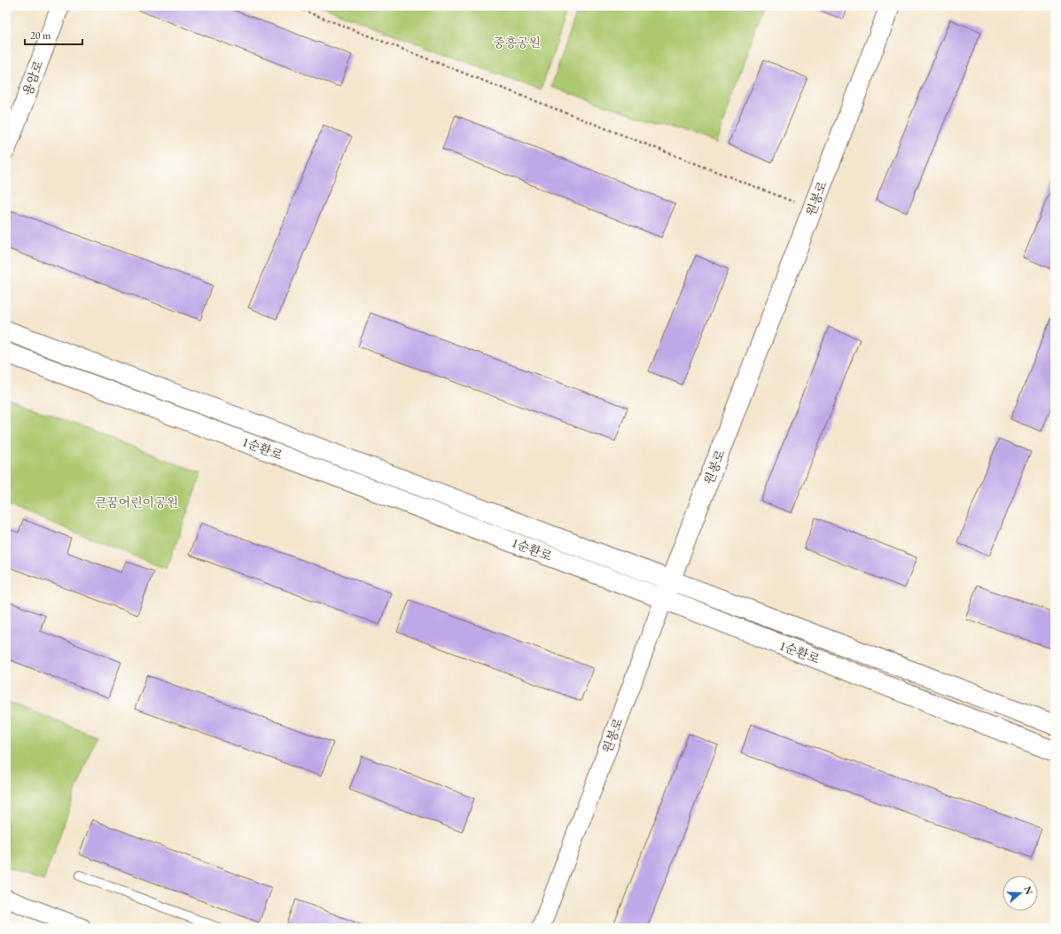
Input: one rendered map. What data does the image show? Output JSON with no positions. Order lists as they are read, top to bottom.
{
  "streets": {
    "street": ["용암로", "원봉로", "1순환로"]
  },
  "crossings": [
    ["원봉로", "1순환로"]
  ],
  "parks": ["중흥공원", "큰꿈어린이공원"],
  "scale_bar": "20 m",
  "north": "right"
}
